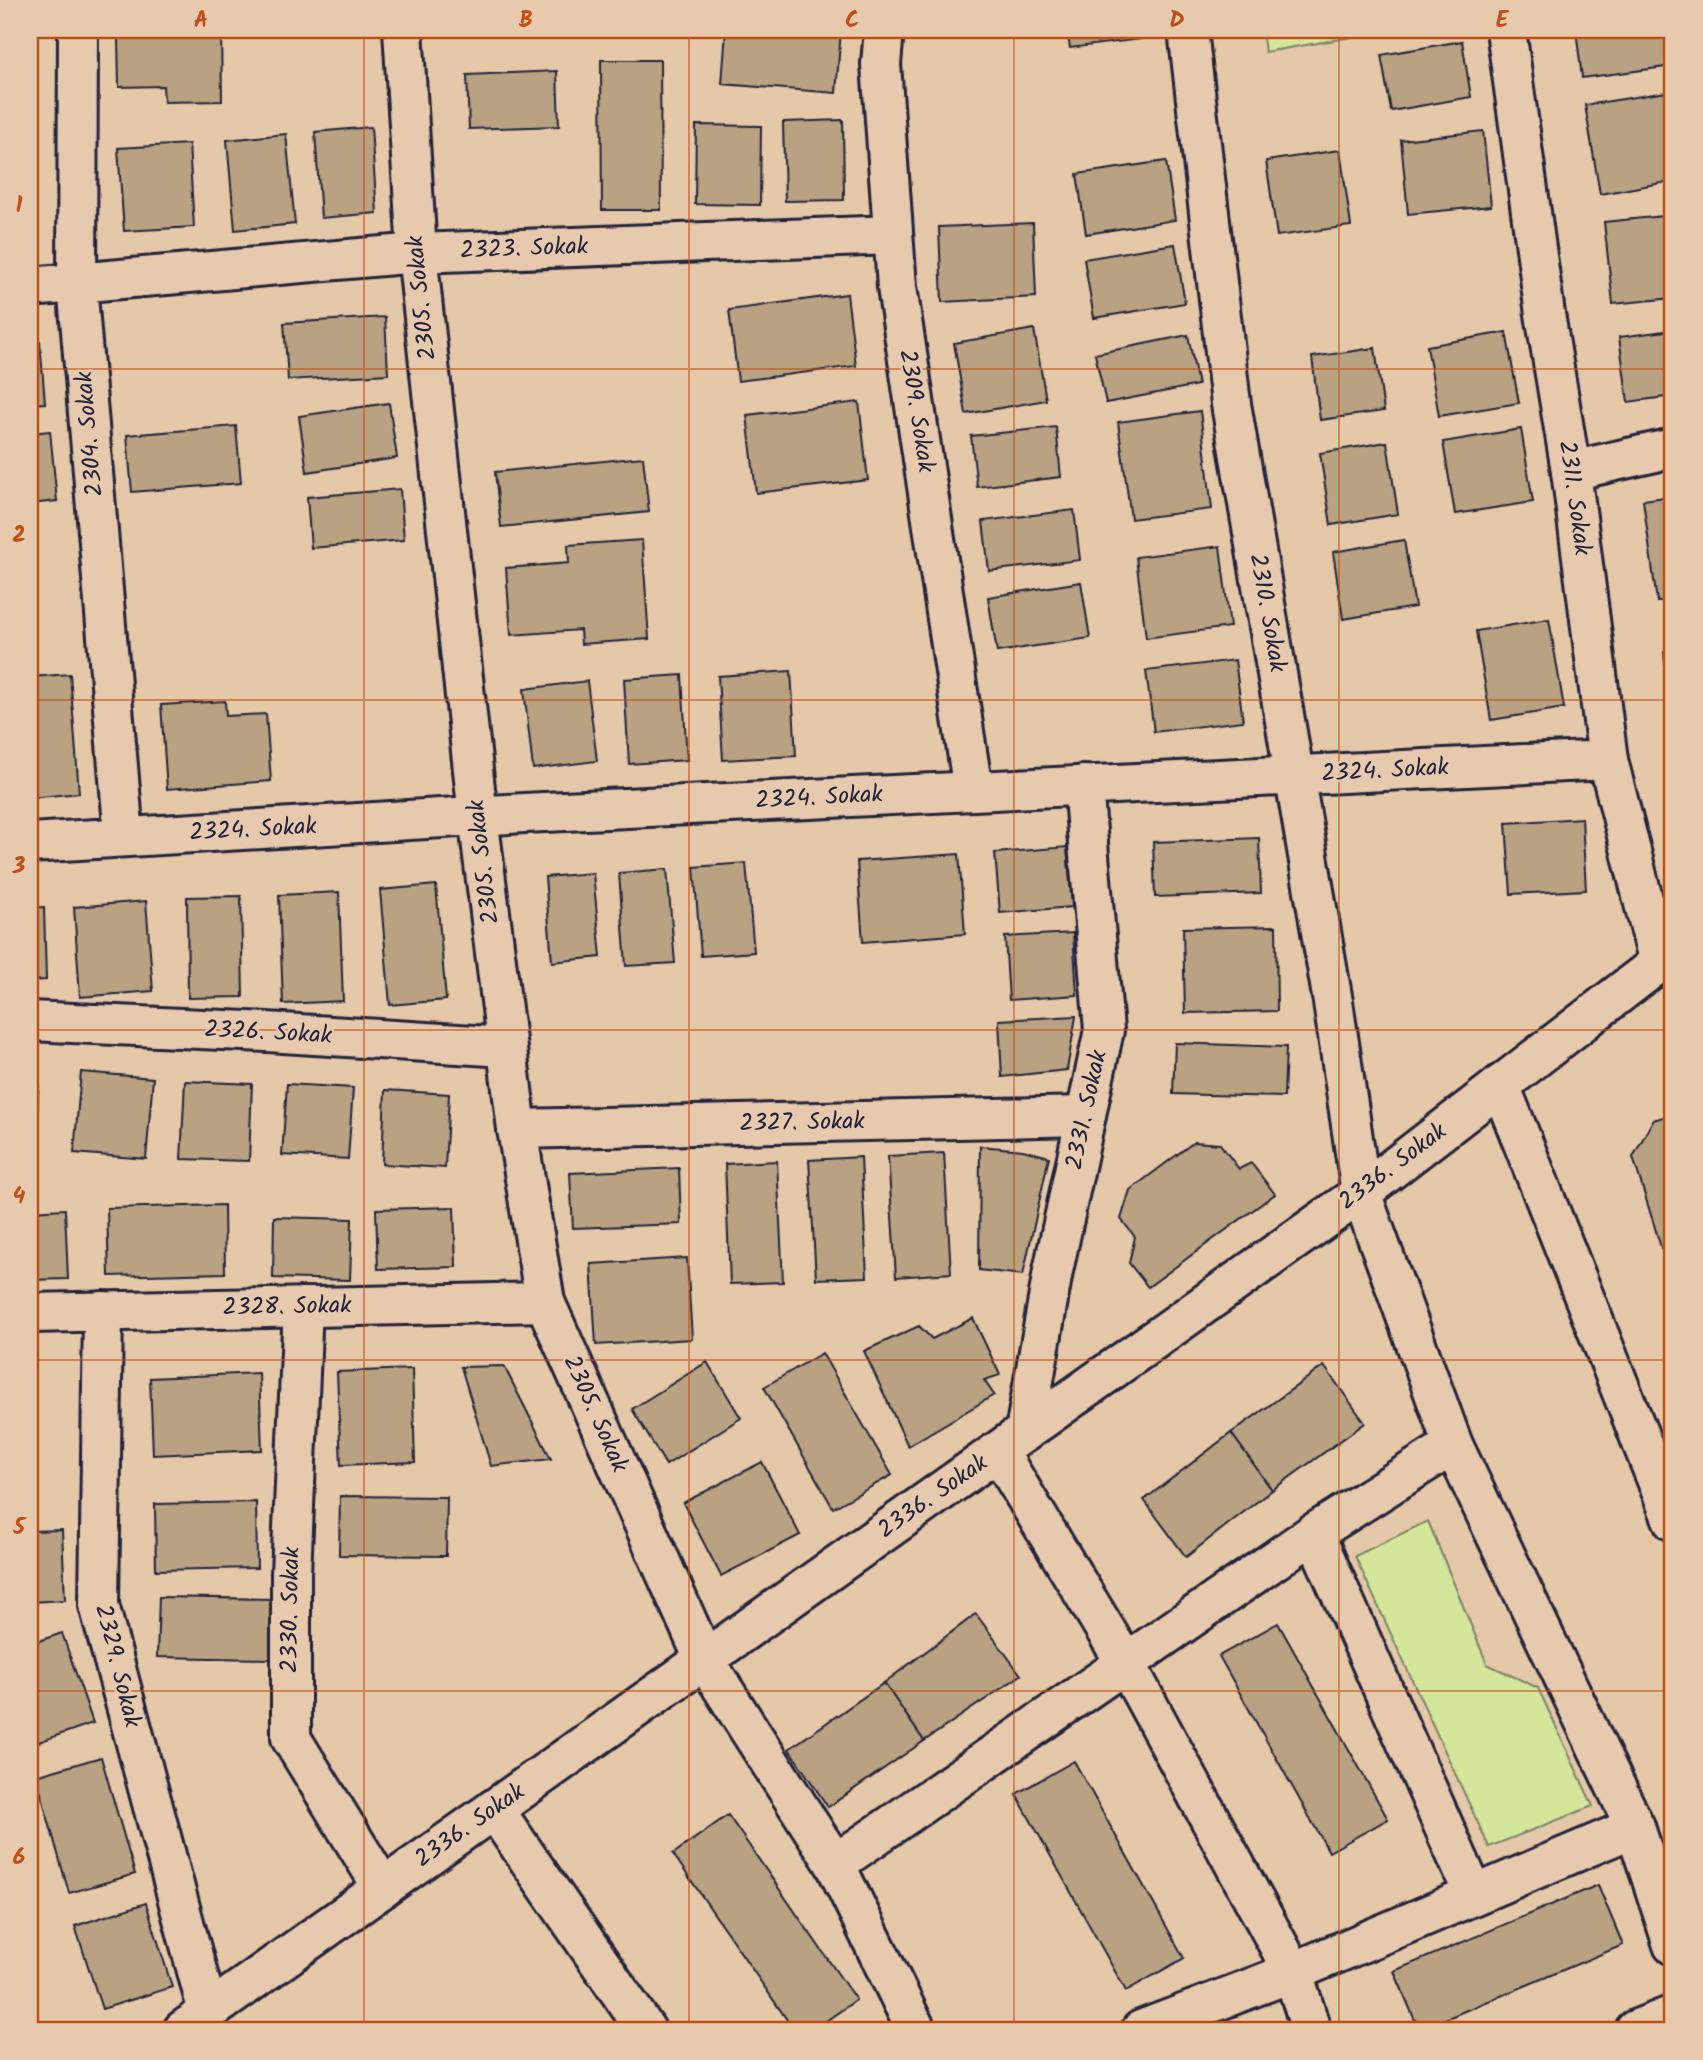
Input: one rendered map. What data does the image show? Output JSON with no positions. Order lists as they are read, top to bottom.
{
  "streets": {
    "street": [
      "2323. Sokak",
      "2305. Sokak",
      "2309. Sokak",
      "2304. Sokak",
      "2311. Sokak",
      "2310. Sokak",
      "2324. Sokak",
      "2326. Sokak",
      "2331. Sokak",
      "2327. Sokak",
      "2336. Sokak",
      "2328. Sokak",
      "2330. Sokak",
      "2329. Sokak"
    ]
  },
  "crossings": [
    ["2323. Sokak", "2305. Sokak"],
    ["2323. Sokak", "2309. Sokak"],
    ["2323. Sokak", "2304. Sokak"],
    ["2305. Sokak", "2324. Sokak"],
    ["2305. Sokak", "2326. Sokak"],
    ["2305. Sokak", "2327. Sokak"],
    ["2305. Sokak", "2336. Sokak"],
    ["2305. Sokak", "2328. Sokak"],
    ["2309. Sokak", "2324. Sokak"],
    ["2304. Sokak", "2324. Sokak"],
    ["2311. Sokak", "2324. Sokak"],
    ["2311. Sokak", "2336. Sokak"],
    ["2310. Sokak", "2324. Sokak"],
    ["2310. Sokak", "2336. Sokak"],
    ["2324. Sokak", "2331. Sokak"],
    ["2331. Sokak", "2327. Sokak"],
    ["2331. Sokak", "2336. Sokak"],
    ["2336. Sokak", "2330. Sokak"],
    ["2336. Sokak", "2329. Sokak"],
    ["2328. Sokak", "2330. Sokak"],
    ["2328. Sokak", "2329. Sokak"]
  ],
  "grid": {
    "columns": [
      "A",
      "B",
      "C",
      "D",
      "E"
    ],
    "rows": [
      "1",
      "2",
      "3",
      "4",
      "5",
      "6"
    ]
  }
}
